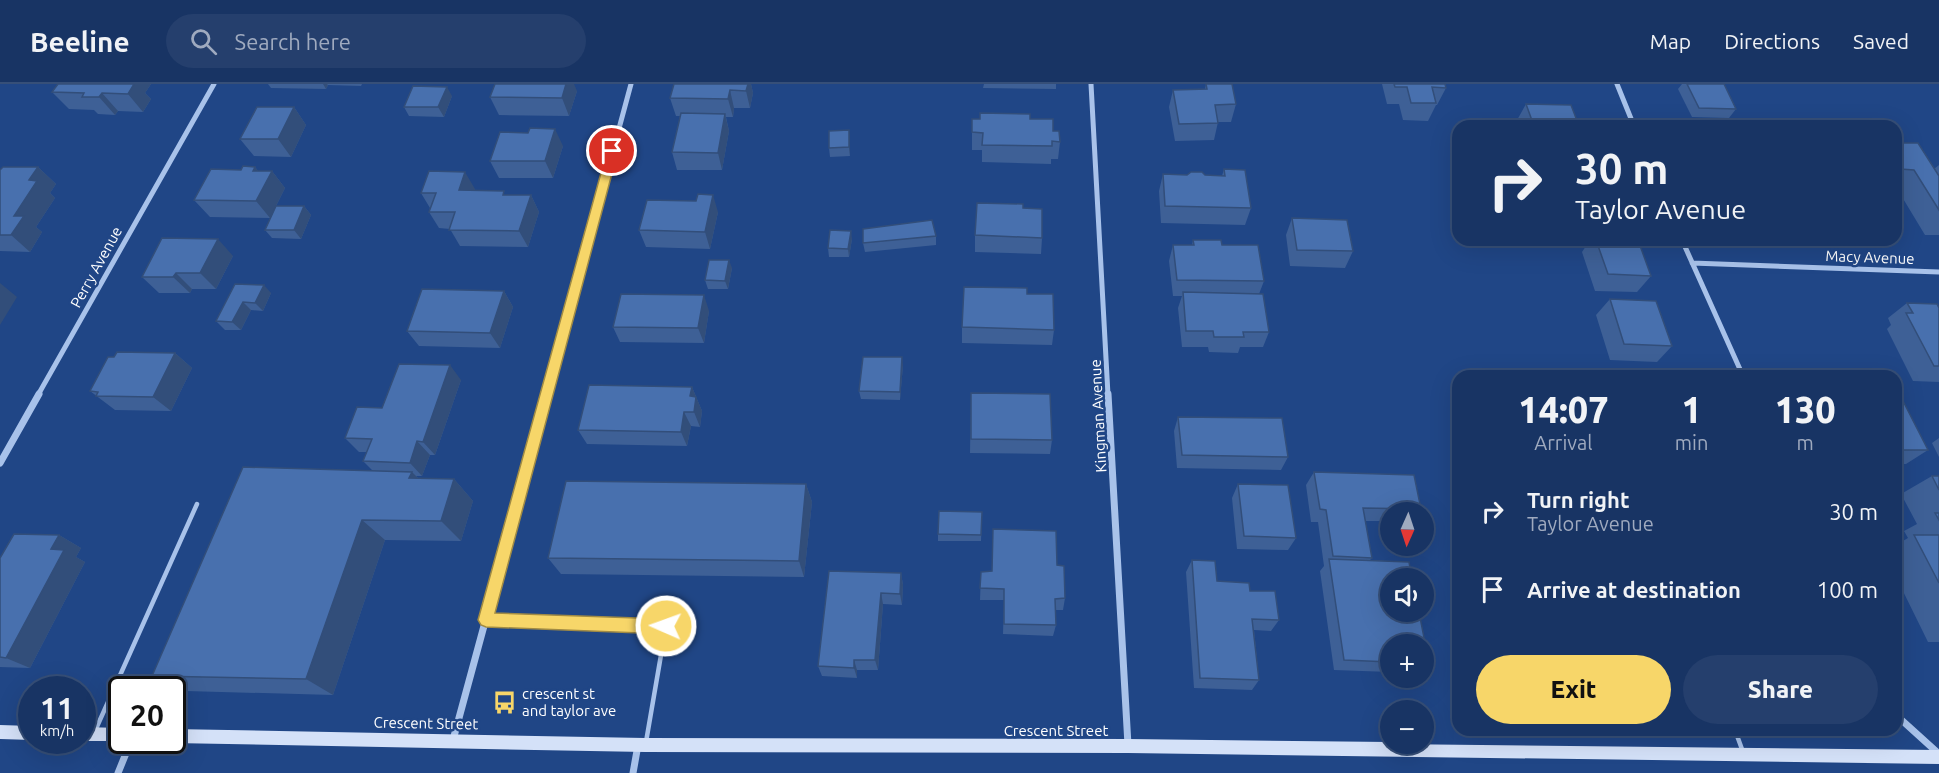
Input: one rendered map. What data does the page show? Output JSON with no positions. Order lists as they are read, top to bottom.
{
  "streets": {
    "main road": ["Crescent Street"],
    "street": ["Macy Avenue", "Perry Avenue", "Kingman Avenue"]
  },
  "crossings": [
    ["Kingman Avenue", "Crescent Street"]
  ],
  "places": {
    "bus stop": ["crescent st and taylor ave"]
  },
  "north": "bottom",
  "page": {
    "header": "Beeline",
    "search": "Search here",
    "nav": ["Map", "Directions", "Saved"],
    "turn": ["30 m", "Taylor Avenue"],
    "eta": [
      "14:07",
      "Arrival",
      "1",
      "min",
      "130",
      "m"
    ],
    "list": [
      {
        "name": "Turn right",
        "note": "Taylor Avenue",
        "value": "30 m"
      },
      {
        "name": "Arrive at destination",
        "value": "100 m"
      }
    ],
    "map_buttons": ["+", "−"],
    "buttons": ["Exit", "Share"],
    "speed": "11 km/h",
    "limit": "20"
  }
}
